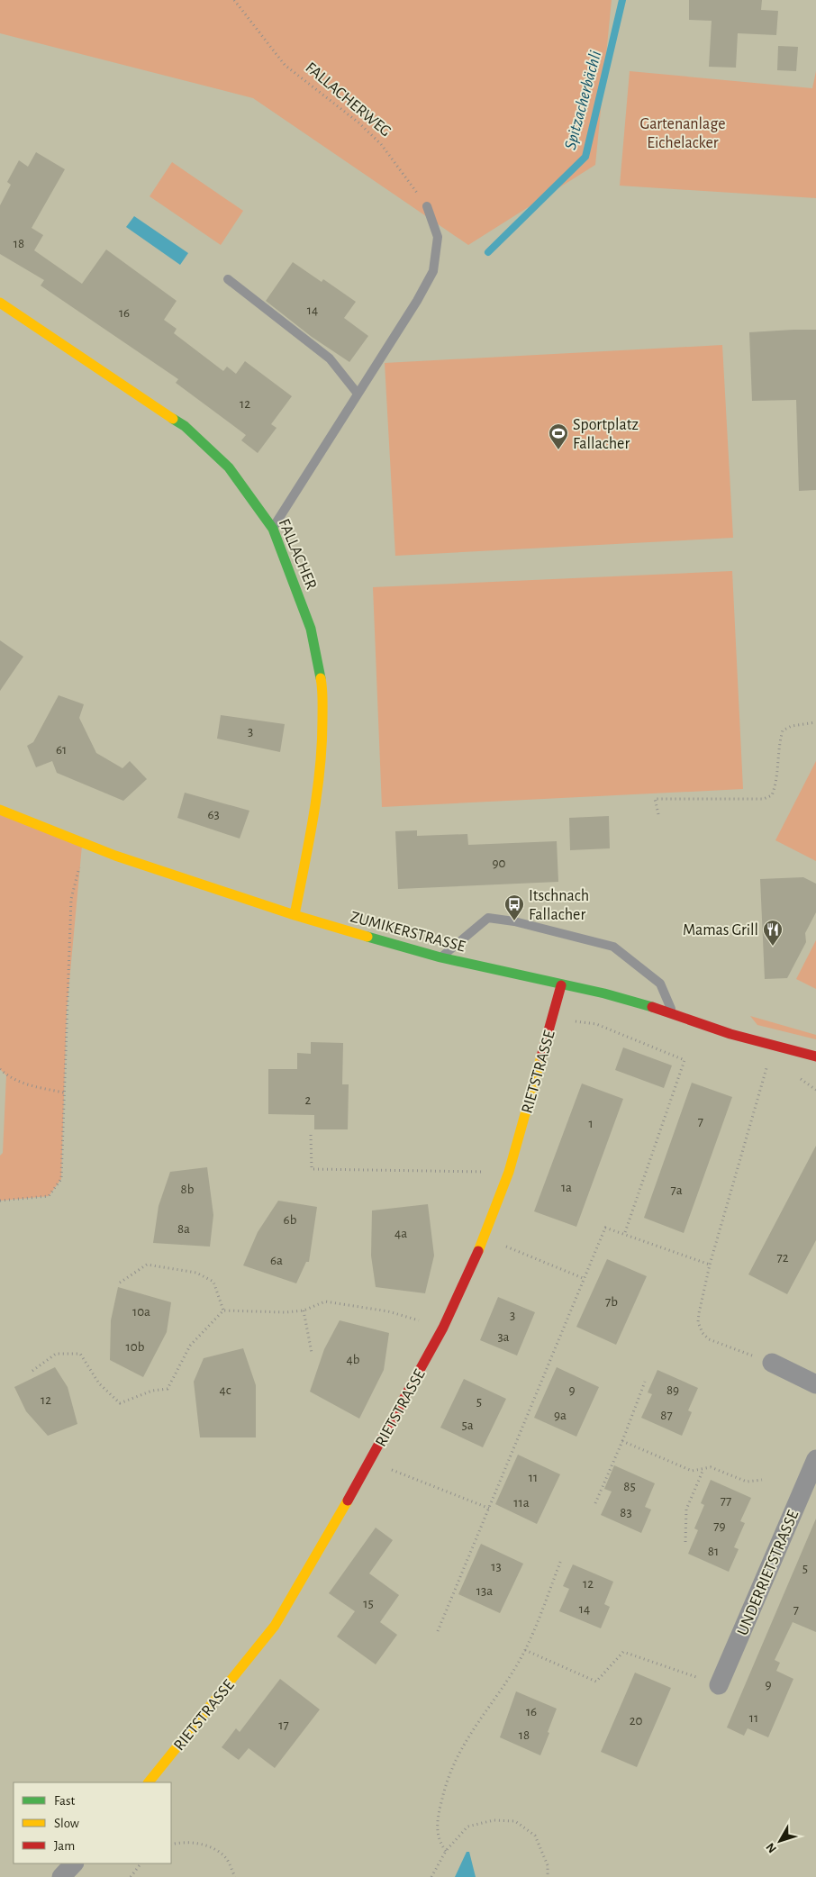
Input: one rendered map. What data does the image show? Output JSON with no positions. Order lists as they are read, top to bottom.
{
  "streets": {
    "street": [
      "FALLACHER",
      "ZUMIKERSTRASSE",
      "RIETSTRASSE",
      "UNDERRIETSTRASSE"
    ],
    "path": ["FALLACHERWEG"]
  },
  "crossings": [
    ["FALLACHER", "ZUMIKERSTRASSE"],
    ["ZUMIKERSTRASSE", "RIETSTRASSE"]
  ],
  "water": ["Spitzacherbächli"],
  "parks": ["Gartenanlage Eichelacker"],
  "places": {
    "sports": ["Sportplatz Fallacher"],
    "bus stop": ["Itschnach Fallacher"],
    "restaurant": ["Mamas Grill"]
  },
  "house_numbers": [
    "18",
    "14",
    "16",
    "12",
    "3",
    "61",
    "63",
    "90",
    "2",
    "7",
    "1",
    "1a",
    "8b",
    "7a",
    "6b",
    "8a",
    "4a",
    "72",
    "6a",
    "7b",
    "10a",
    "3",
    "3a",
    "10b",
    "4b",
    "4c",
    "9",
    "89",
    "12",
    "5",
    "9a",
    "87",
    "5a",
    "11",
    "85",
    "77",
    "11a",
    "83",
    "79",
    "81",
    "13",
    "5",
    "12",
    "13a",
    "15",
    "14",
    "7",
    "9",
    "16",
    "11",
    "20",
    "17",
    "18"
  ],
  "legend": ["Fast", "Slow", "Jam"],
  "north": "bottom left"
}
